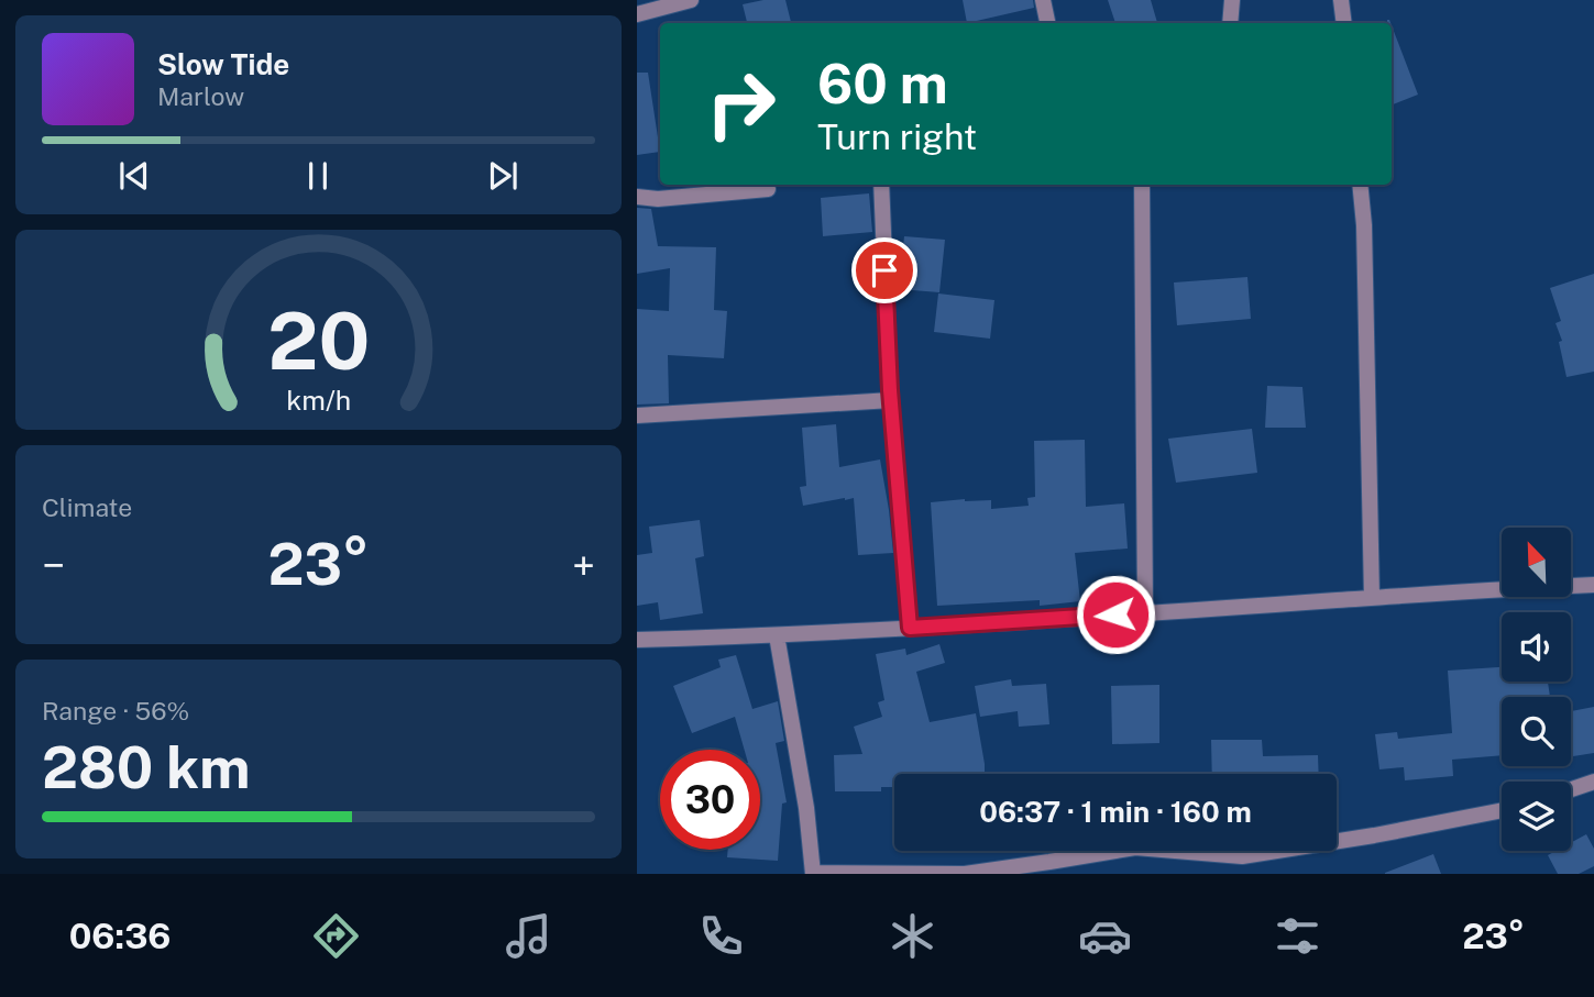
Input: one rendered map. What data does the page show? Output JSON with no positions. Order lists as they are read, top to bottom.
{
  "north": "top left",
  "page": {
    "turn": ["60 m", "Turn right"],
    "song": ["Slow Tide", "Marlow"],
    "tile": [
      "Climate",
      ["Range · 56%", "280 km"]
    ],
    "heat": ["−", "23°", "+"],
    "limit": "30",
    "trip": "06:37 · 1 min · 160 m",
    "tabs": ["06:36", "23°"],
    "gauge": ["20", "km/h"]
  }
}
